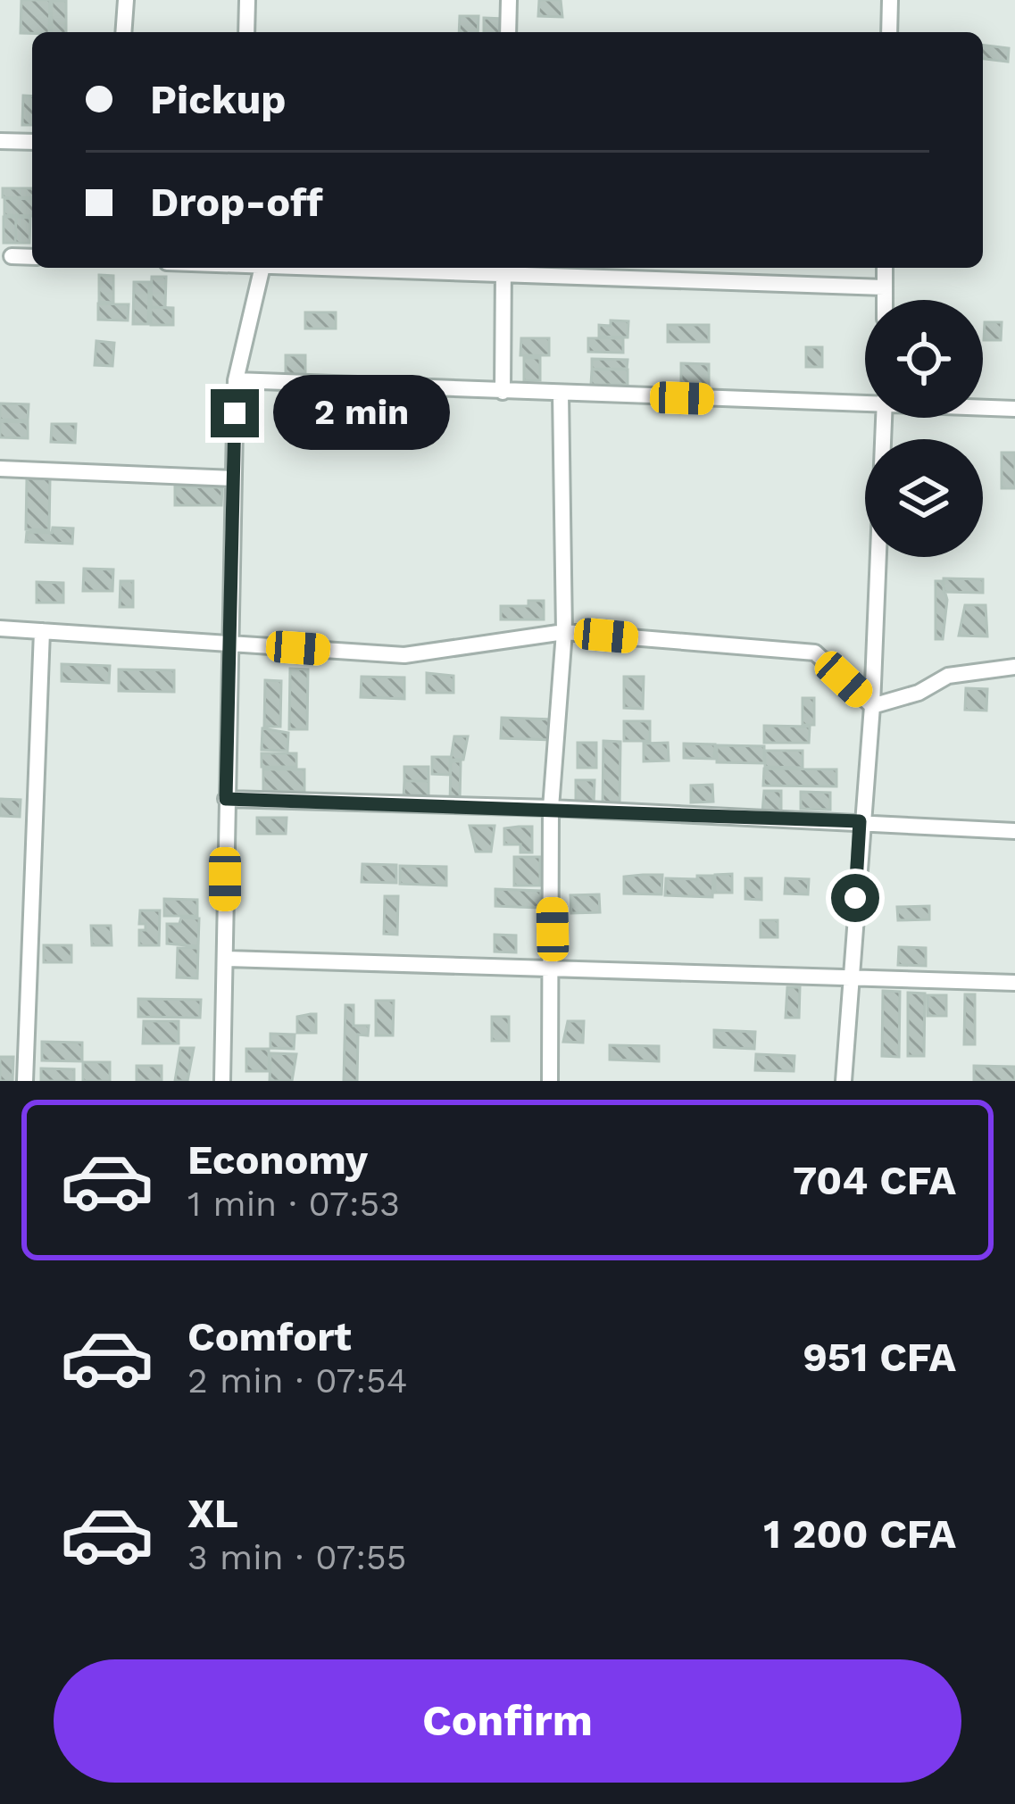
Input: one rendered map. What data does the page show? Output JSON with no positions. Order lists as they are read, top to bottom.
{
  "page": {
    "banner": ["Pickup", "Drop-off"],
    "bubble": "2 min",
    "list": [
      {
        "name": "Economy",
        "note": "1 min · 07:53",
        "value": "704 CFA"
      },
      {
        "name": "Comfort",
        "note": "2 min · 07:54",
        "value": "951 CFA"
      },
      {
        "name": "XL",
        "note": "3 min · 07:55",
        "value": "1 200 CFA"
      }
    ],
    "buttons": "Confirm"
  }
}
